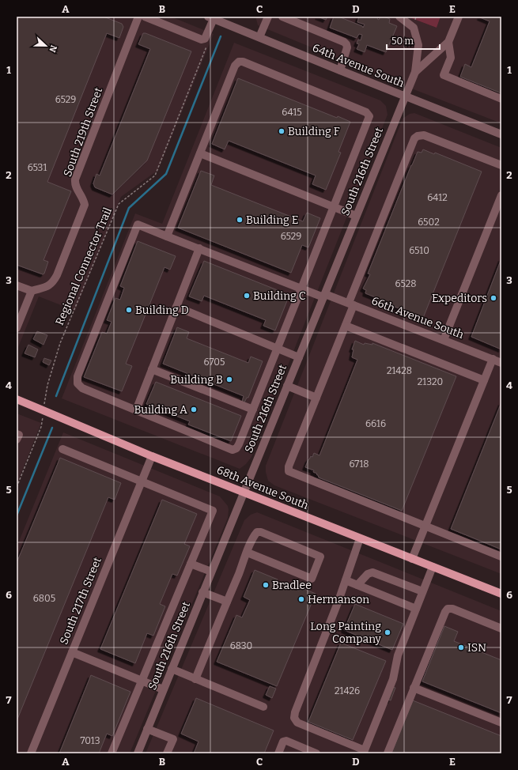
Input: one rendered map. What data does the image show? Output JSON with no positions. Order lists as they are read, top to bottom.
{
  "streets": {
    "main road": ["68th Avenue South"],
    "street": [
      "64th Avenue South",
      "South 219th Street",
      "South 216th Street",
      "66th Avenue South",
      "South 217th Street"
    ],
    "path": ["Regional Connector Trail"]
  },
  "crossings": [
    ["64th Avenue South", "South 216th Street"],
    ["South 216th Street", "66th Avenue South"],
    ["South 216th Street", "68th Avenue South"],
    ["Regional Connector Trail", "68th Avenue South"],
    ["68th Avenue South", "South 217th Street"]
  ],
  "places": [
    "Building F",
    "Building E",
    "Building C",
    "Expeditors",
    "Building D",
    "Building B",
    "Building A",
    "Bradlee",
    "Hermanson",
    "Long Painting Company",
    "ISN"
  ],
  "house_numbers": [
    "6529",
    "6415",
    "6531",
    "6412",
    "6502",
    "6529",
    "6510",
    "6528",
    "6705",
    "21428",
    "21320",
    "6616",
    "6718",
    "6805",
    "6830",
    "21426",
    "7013"
  ],
  "scale_bar": "50 m",
  "north": "right",
  "grid": {
    "columns": [
      "A",
      "B",
      "C",
      "D",
      "E"
    ],
    "rows": [
      "1",
      "2",
      "3",
      "4",
      "5",
      "6",
      "7"
    ]
  }
}
